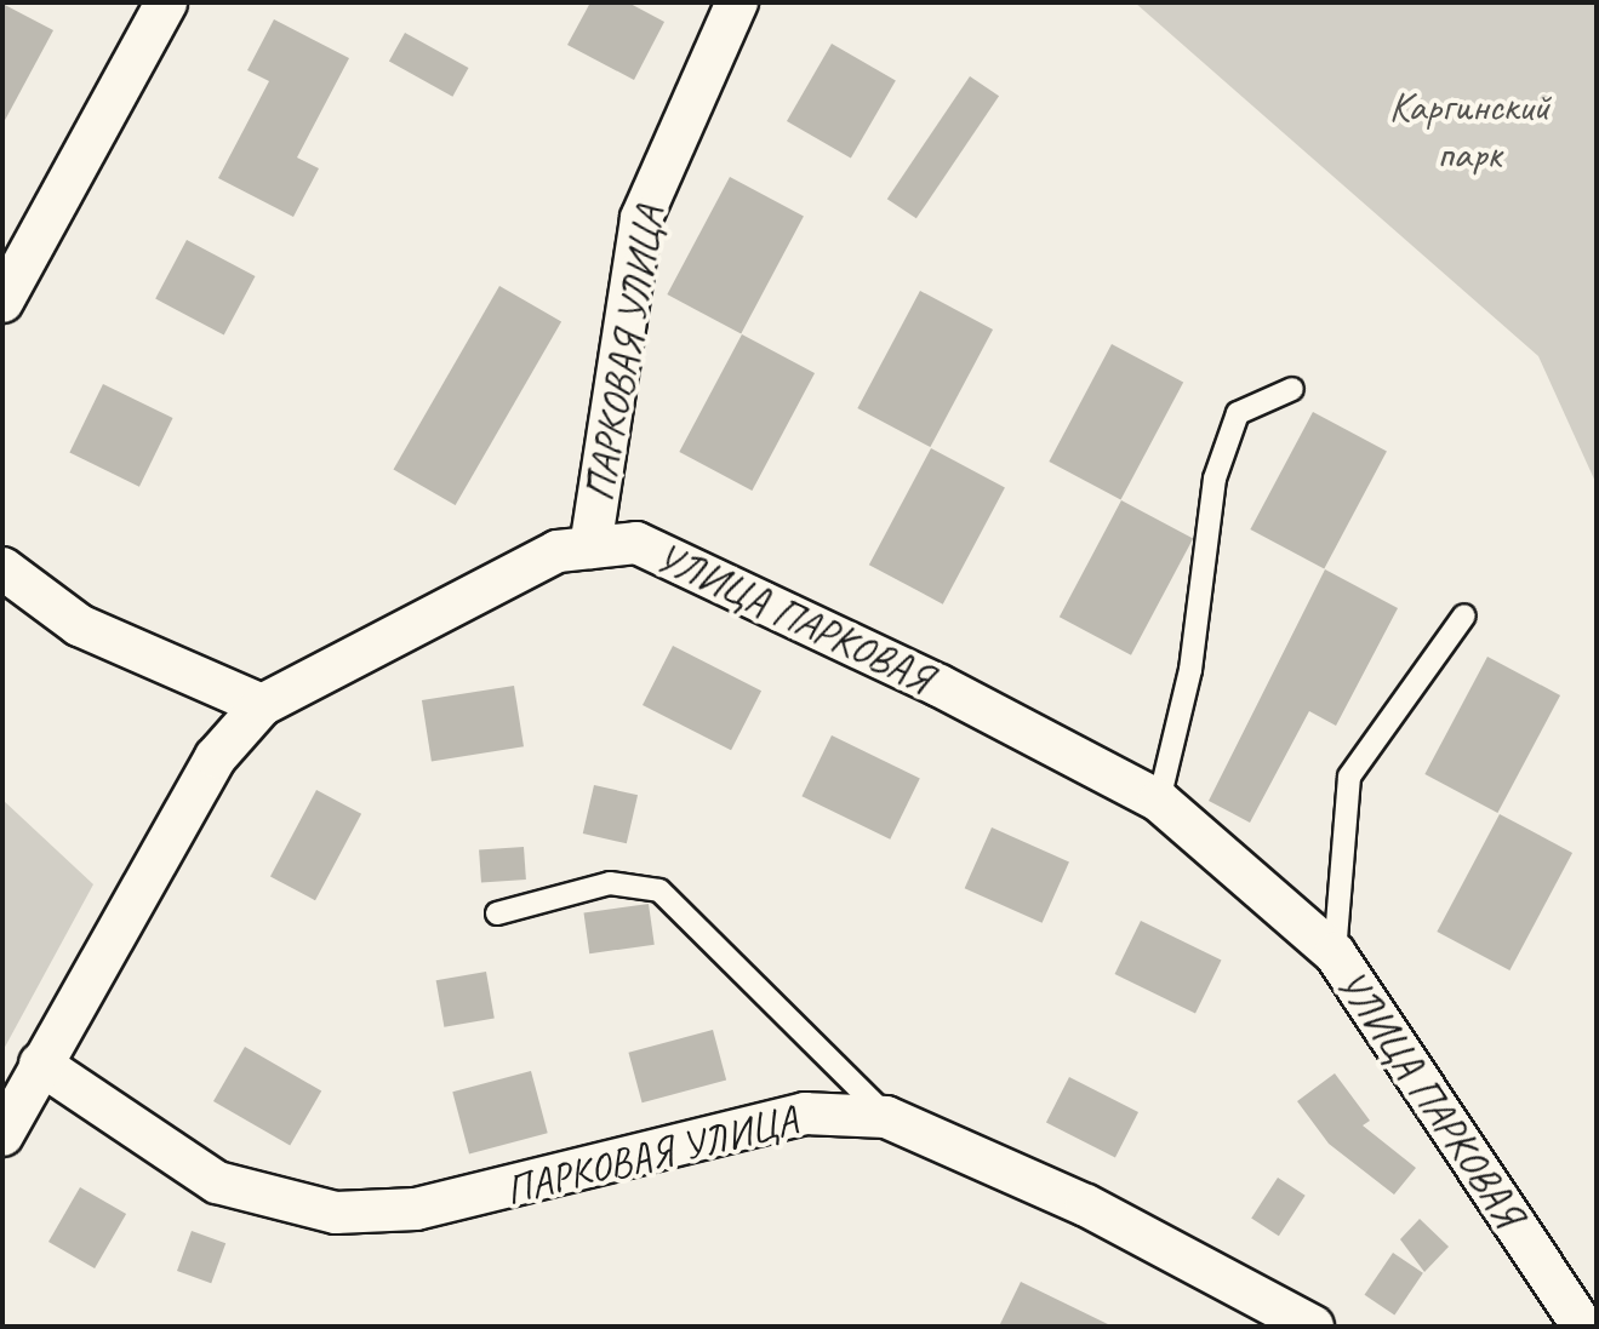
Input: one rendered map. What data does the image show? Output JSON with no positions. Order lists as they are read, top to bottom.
{
  "streets": {
    "street": ["ПАРКОВАЯ УЛИЦА", "УЛИЦА ПАРКОВАЯ"]
  },
  "crossings": [
    ["ПАРКОВАЯ УЛИЦА", "УЛИЦА ПАРКОВАЯ"]
  ],
  "parks": ["Каргинский парк"]
}
